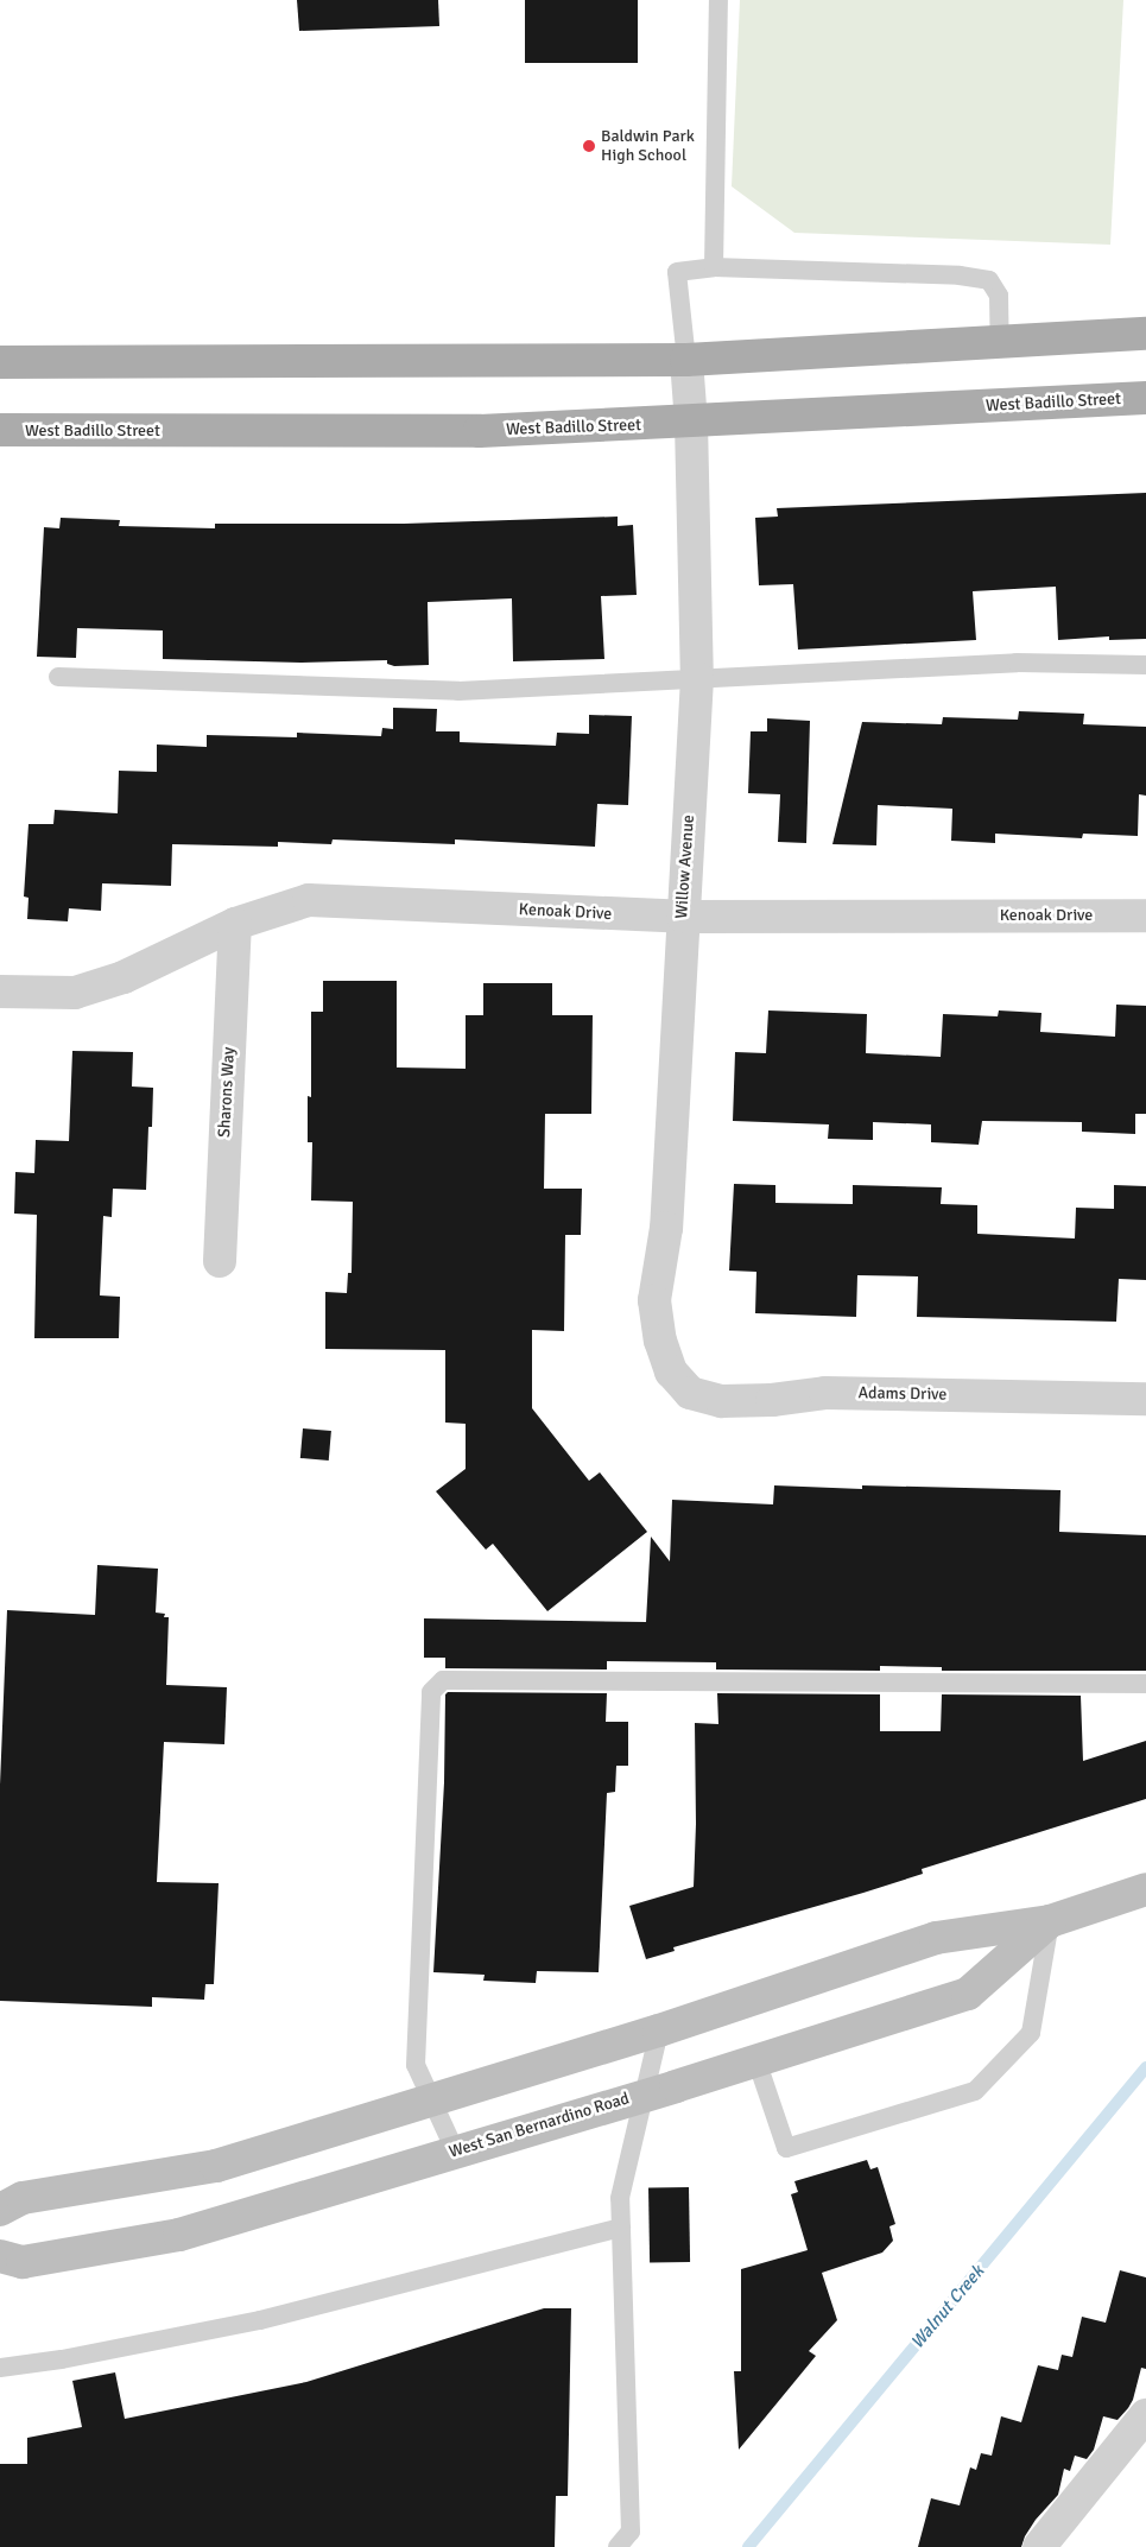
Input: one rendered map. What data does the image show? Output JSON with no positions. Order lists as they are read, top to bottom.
{
  "streets": {
    "main road": ["West Badillo Street", "West San Bernardino Road"],
    "street": [
      "Willow Avenue",
      "Kenoak Drive",
      "Sharons Way",
      "Adams Drive"
    ]
  },
  "crossings": [
    ["West Badillo Street", "Willow Avenue"],
    ["Willow Avenue", "Kenoak Drive"],
    ["Willow Avenue", "Adams Drive"],
    ["Kenoak Drive", "Sharons Way"]
  ],
  "water": ["Walnut Creek"],
  "places": ["Baldwin Park High School"]
}
